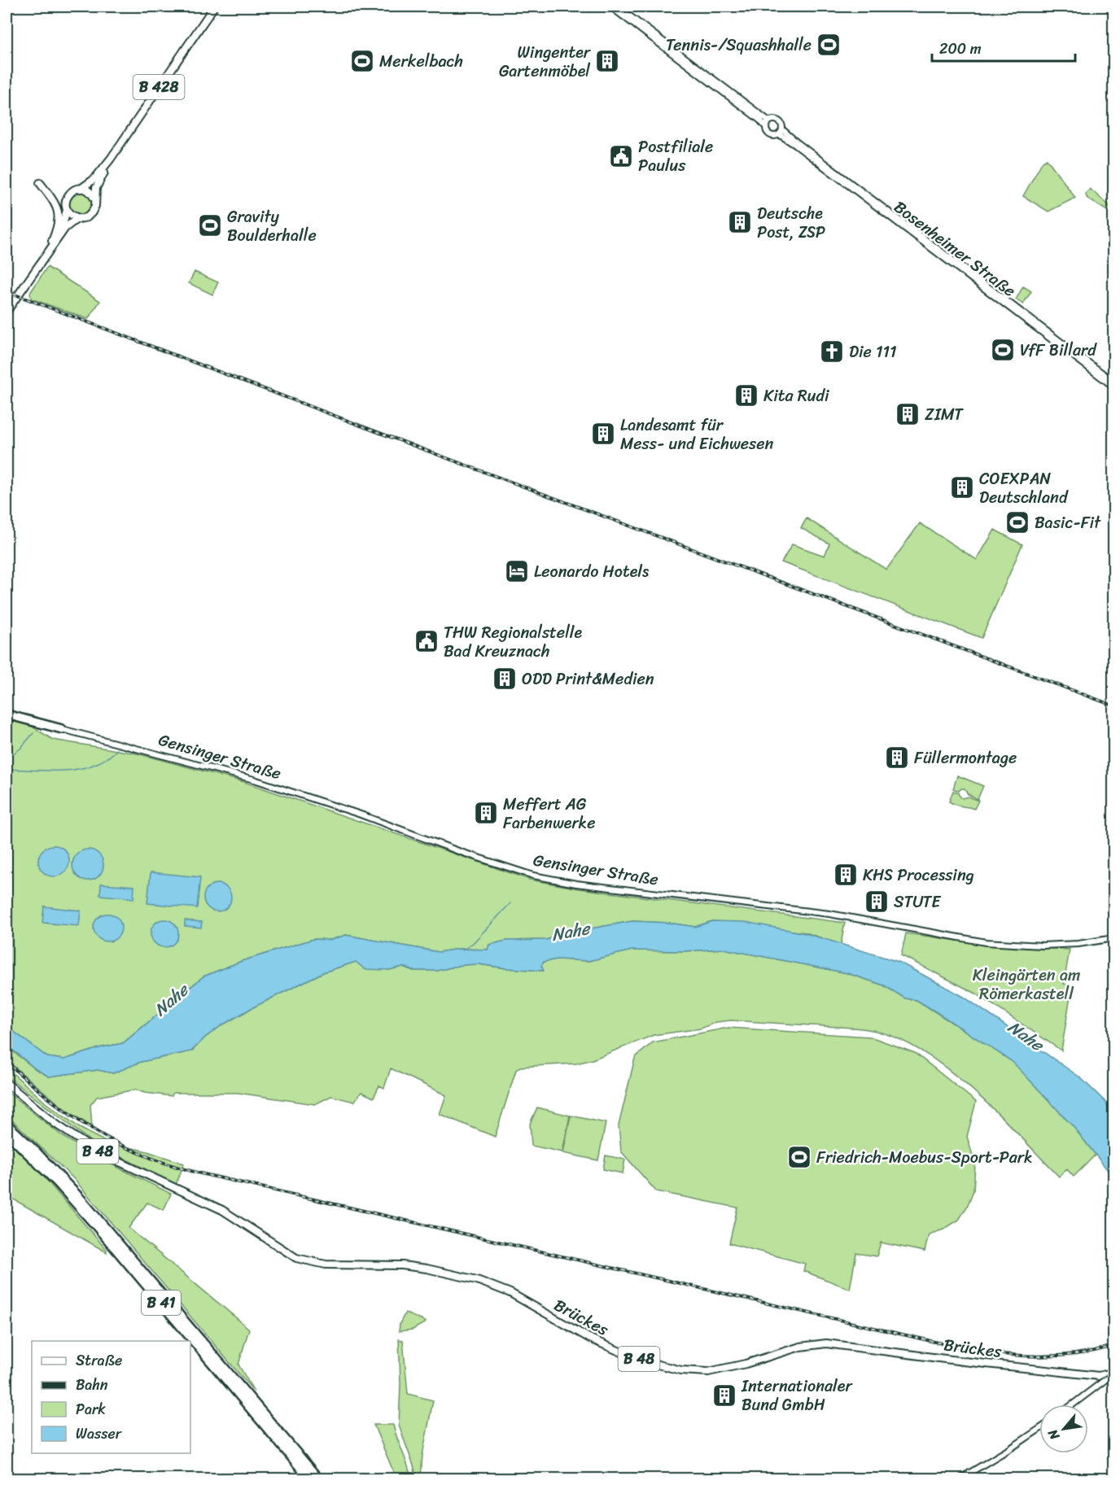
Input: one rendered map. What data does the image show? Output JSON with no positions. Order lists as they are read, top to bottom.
{
  "streets": {
    "highway": ["B 41"],
    "main road": ["B 428", "B 48", "Brückes"],
    "street": ["Bosenheimer Straße", "Gensinger Straße"]
  },
  "water": ["Nahe"],
  "parks": ["Kleingärten am Römerkastell"],
  "places": {
    "sports": [
      "Tennis-/Squashhalle",
      "Merkelbach",
      "Gravity Boulderhalle",
      "VfF Billard",
      "Basic-Fit",
      "Friedrich-Moebus-Sport-Park"
    ],
    "building": [
      "Wingenter Gartenmöbel",
      "Deutsche Post, ZSP",
      "Kita Rudi",
      "ZIMT",
      "Landesamt für Mess- und Eichwesen",
      "COEXPAN Deutschland",
      "ODD Print&Medien",
      "Füllermontage",
      "Meffert AG Farbenwerke",
      "KHS Processing",
      "STUTE",
      "Internationaler Bund GmbH"
    ],
    "public building": ["Postfiliale Paulus", "THW Regionalstelle Bad Kreuznach"],
    "church": ["Die 111"],
    "hotel": ["Leonardo Hotels"]
  },
  "legend": [
    "Straße",
    "Bahn",
    "Park",
    "Wasser"
  ],
  "scale_bar": "200 m",
  "north": "bottom left"
}
